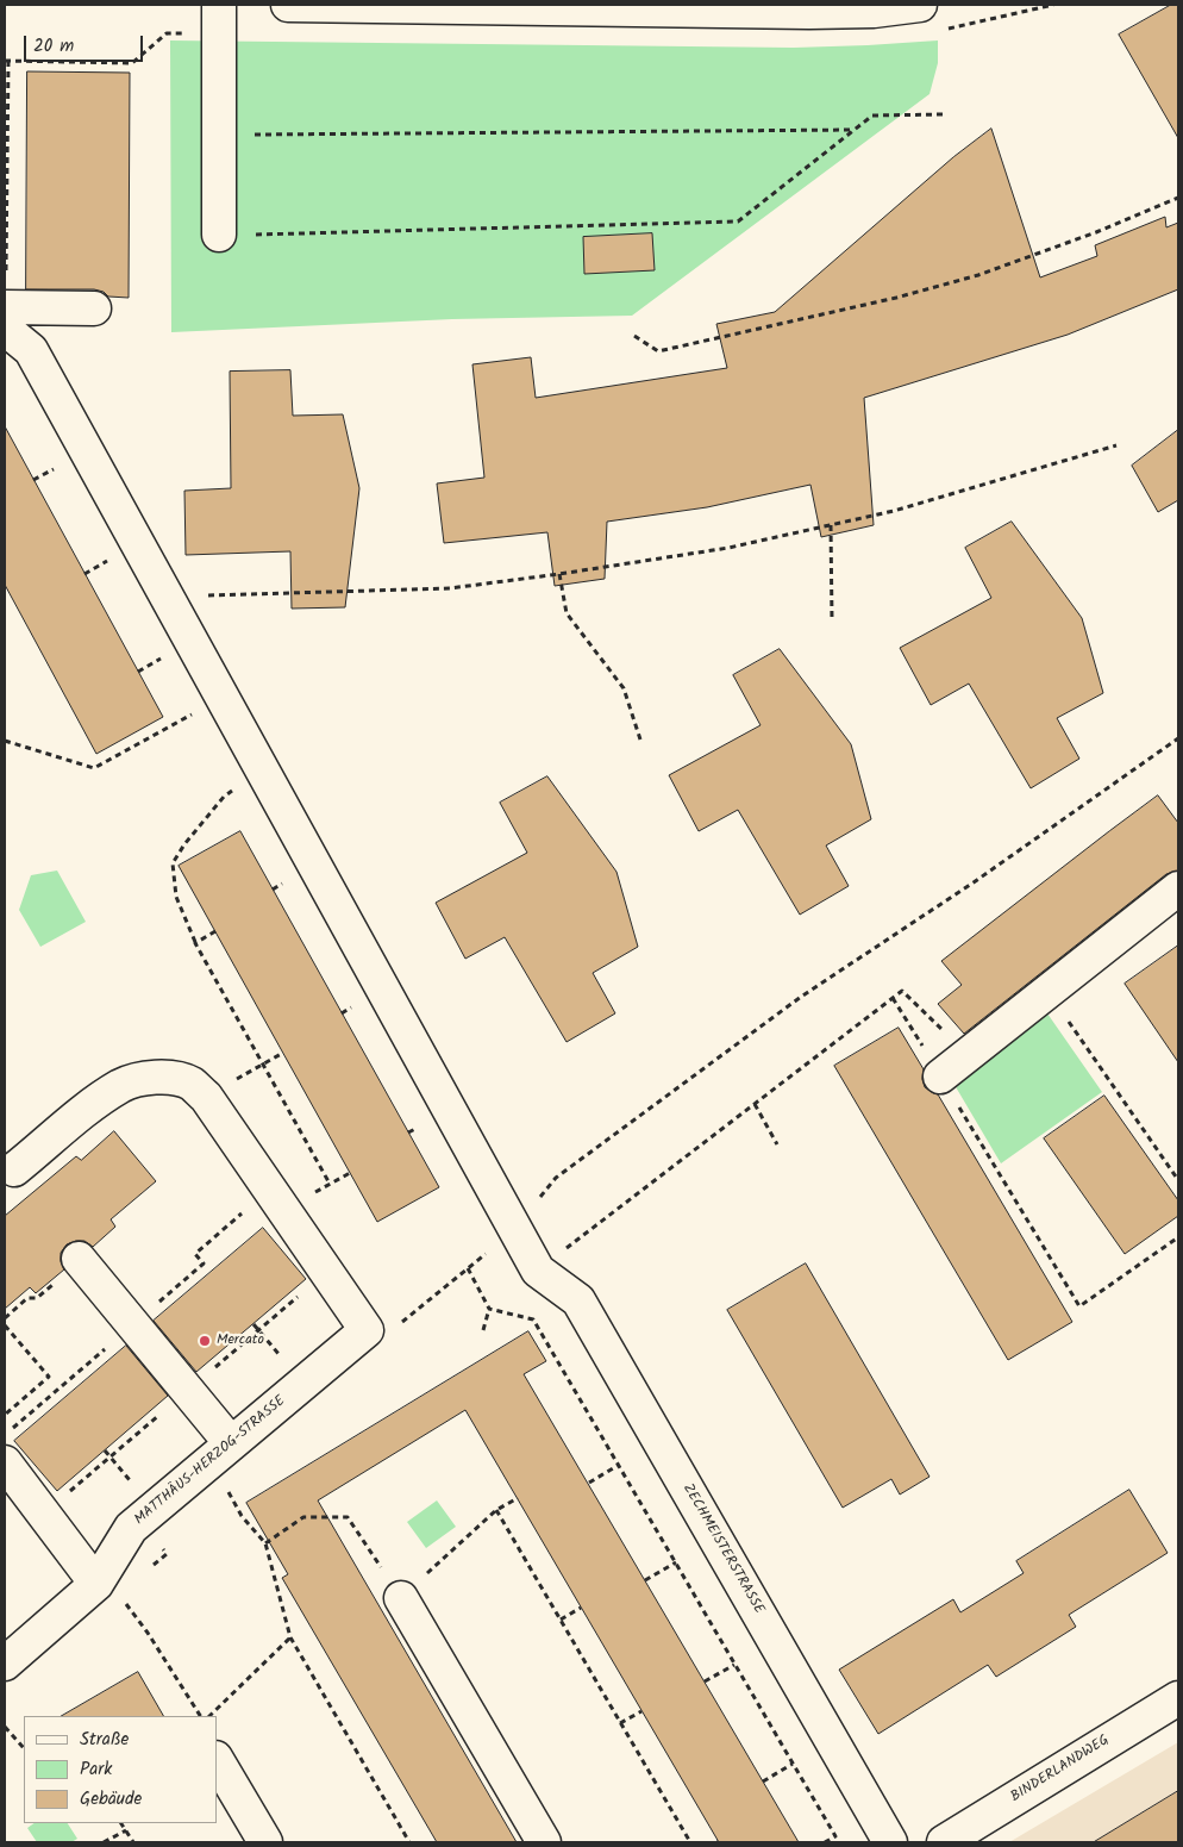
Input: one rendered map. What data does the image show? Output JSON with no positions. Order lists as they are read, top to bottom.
{
  "streets": {
    "street": ["MATTHÄUS-HERZOG-STRASSE", "ZECHMEISTERSTRASSE", "BINDERLANDWEG"]
  },
  "places": ["Mercato"],
  "legend": ["Straße", "Park", "Gebäude"],
  "scale_bar": "20 m"
}
